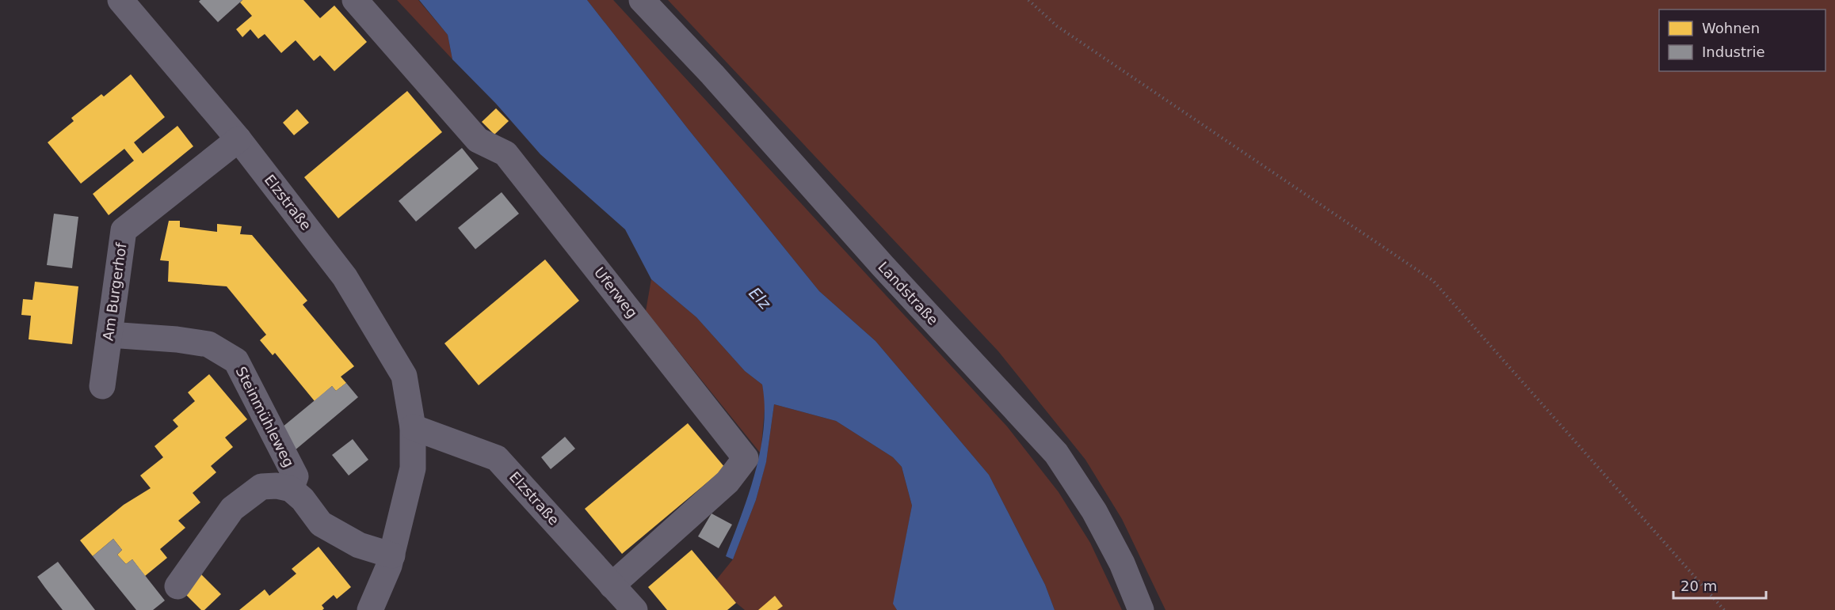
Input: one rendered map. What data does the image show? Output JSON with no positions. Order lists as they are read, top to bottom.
{
  "streets": {
    "street": [
      "Elzstraße",
      "Am Burgerhof",
      "Uferweg",
      "Landstraße",
      "Steinmühleweg"
    ]
  },
  "crossings": [
    ["Elzstraße", "Am Burgerhof"],
    ["Elzstraße", "Uferweg"],
    ["Elzstraße", "Steinmühleweg"],
    ["Am Burgerhof", "Steinmühleweg"]
  ],
  "water": ["Elz"],
  "legend": ["Wohnen", "Industrie"],
  "scale_bar": "20 m"
}
